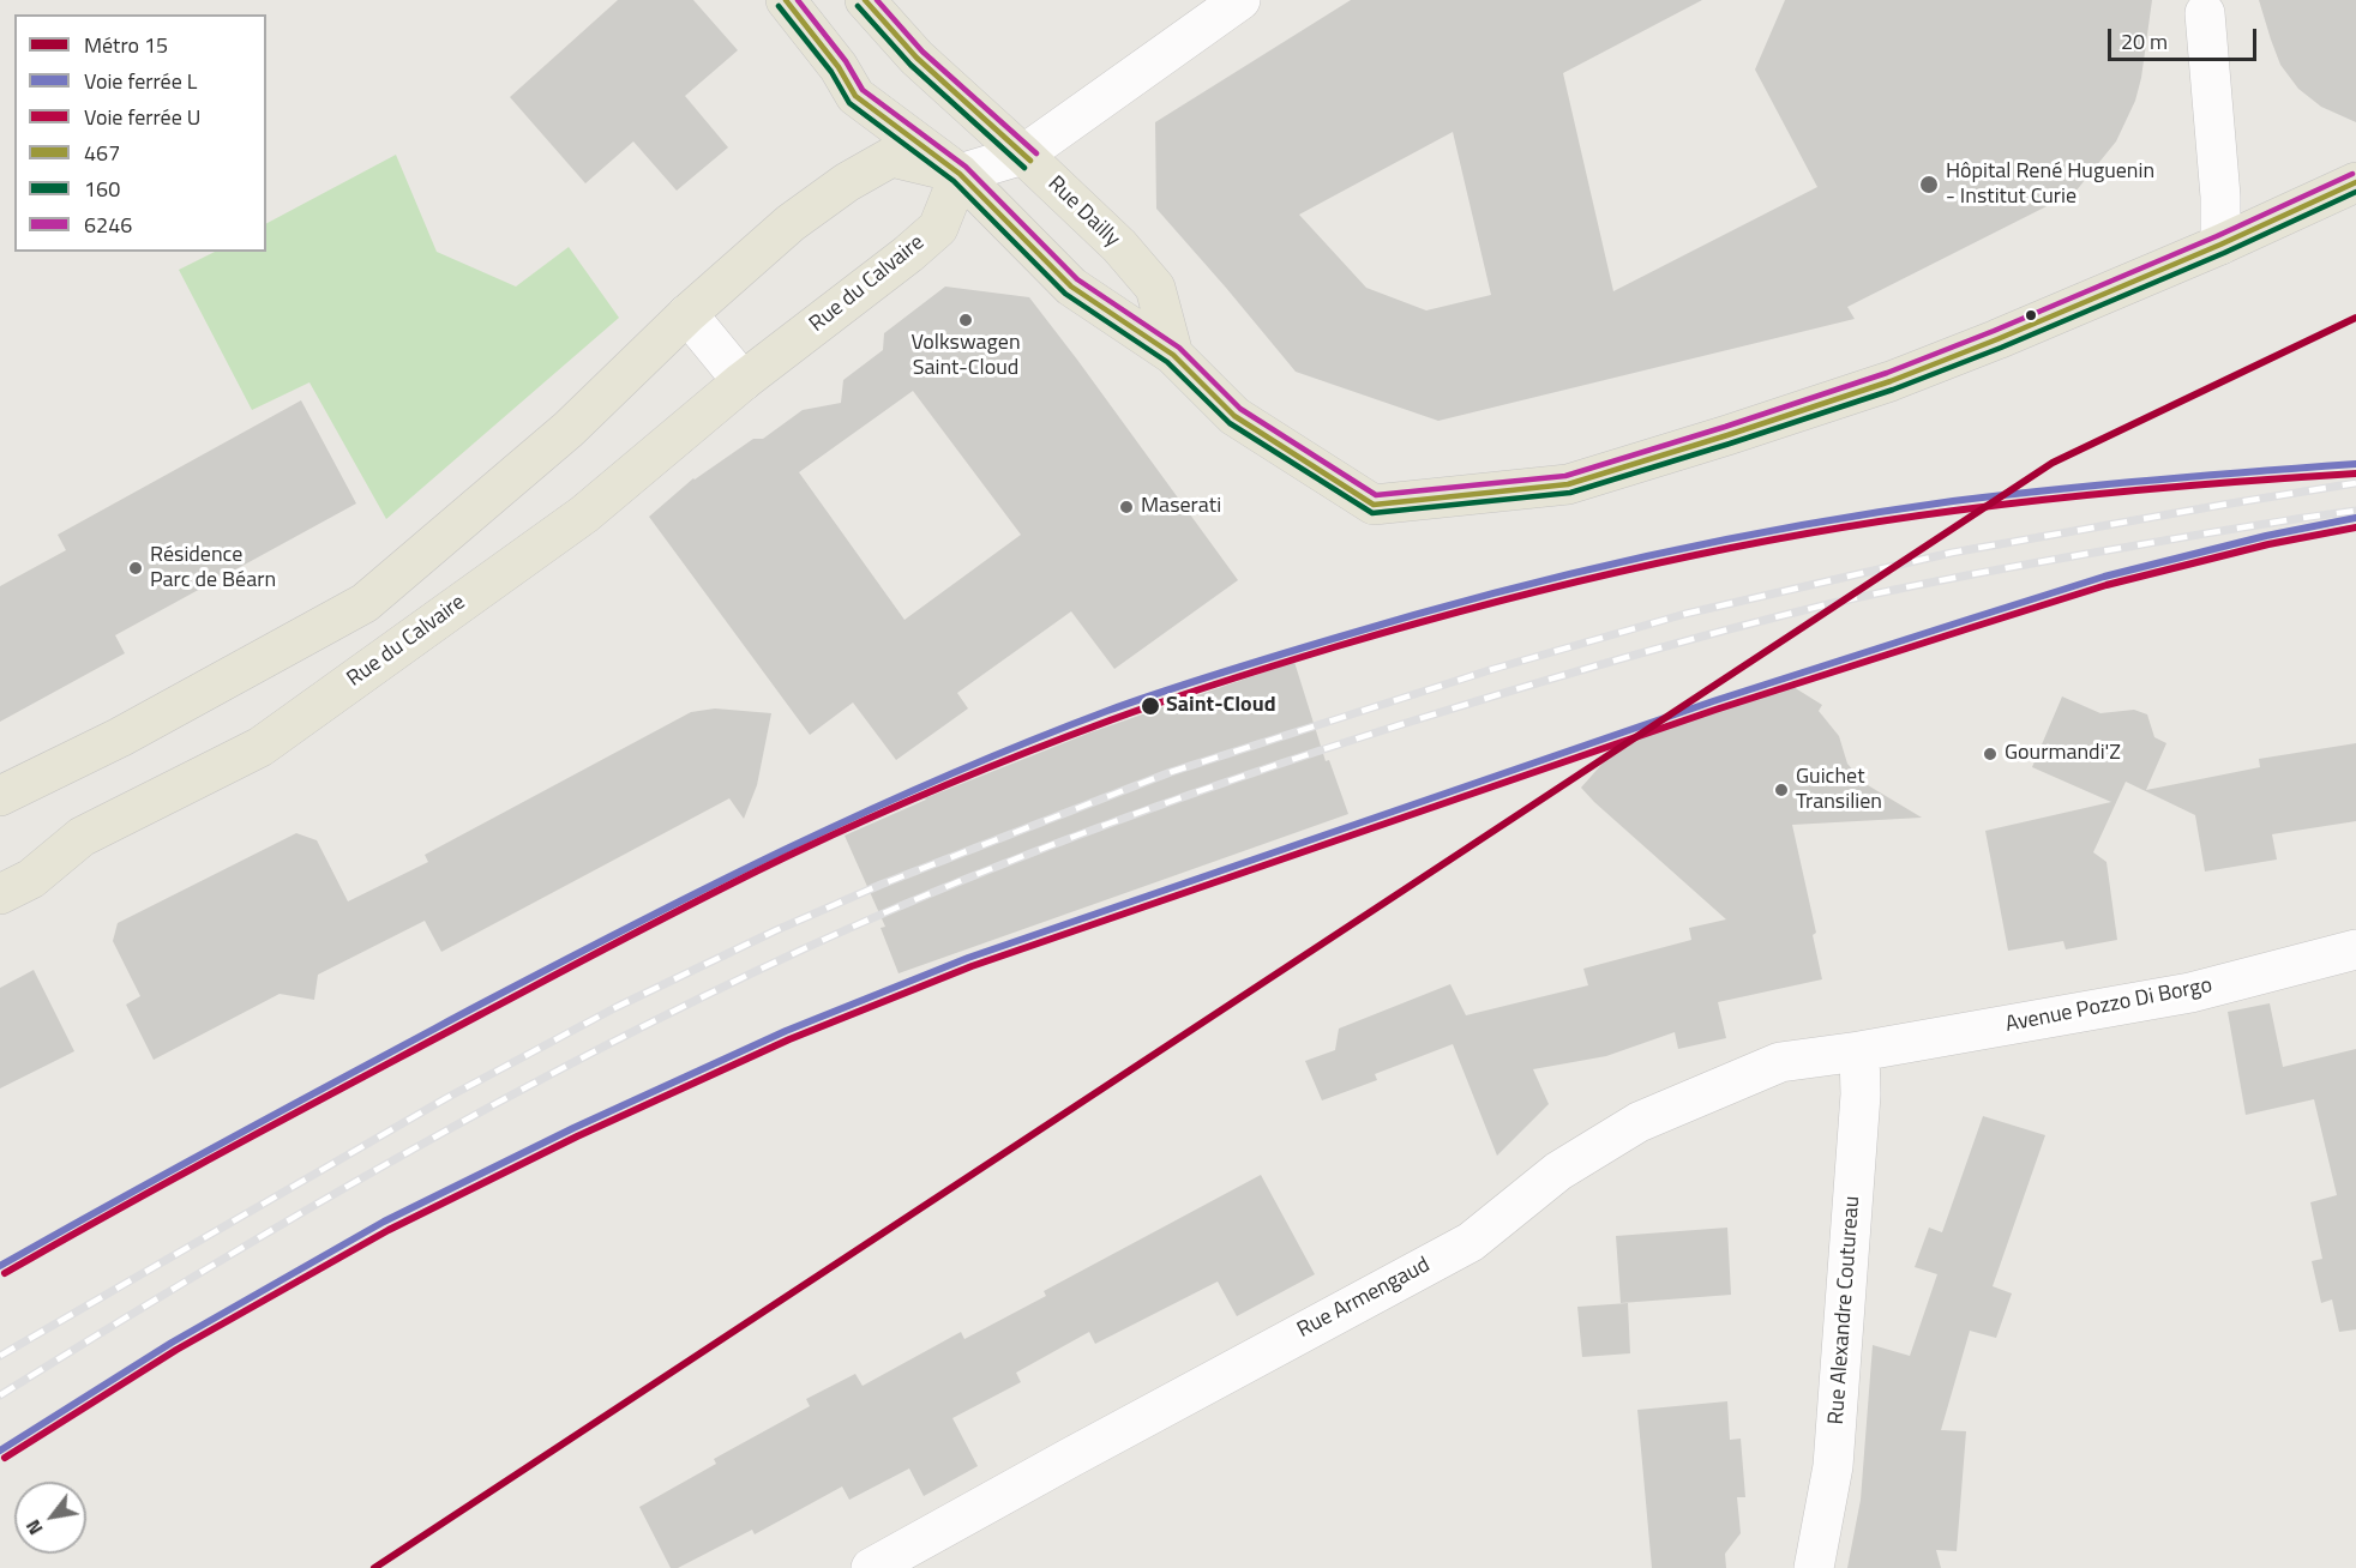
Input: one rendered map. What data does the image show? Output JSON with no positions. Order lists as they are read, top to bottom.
{
  "streets": {
    "main road": ["Rue Dailly", "Rue du Calvaire"],
    "street": ["Avenue Pozzo Di Borgo", "Rue Armengaud", "Rue Alexandre Coutureau"]
  },
  "crossings": [
    ["Avenue Pozzo Di Borgo", "Rue Armengaud"],
    ["Avenue Pozzo Di Borgo", "Rue Alexandre Coutureau"],
    ["Rue Armengaud", "Rue Alexandre Coutureau"]
  ],
  "places": [
    "Hôpital René Huguenin - Institut Curie",
    "Volkswagen Saint-Cloud",
    "Maserati",
    "Résidence Parc de Béarn",
    "Saint-Cloud",
    "Gourmandi'Z",
    "Guichet Transilien"
  ],
  "lines": [
    "transit line 467",
    "transit line 6246",
    "transit line 160",
    "metro line 15",
    "rail line L",
    "rail line U"
  ],
  "legend": [
    "Métro 15",
    "Voie ferrée L",
    "Voie ferrée U",
    "467",
    "160",
    "6246"
  ],
  "scale_bar": "20 m",
  "north": "bottom left"
}
